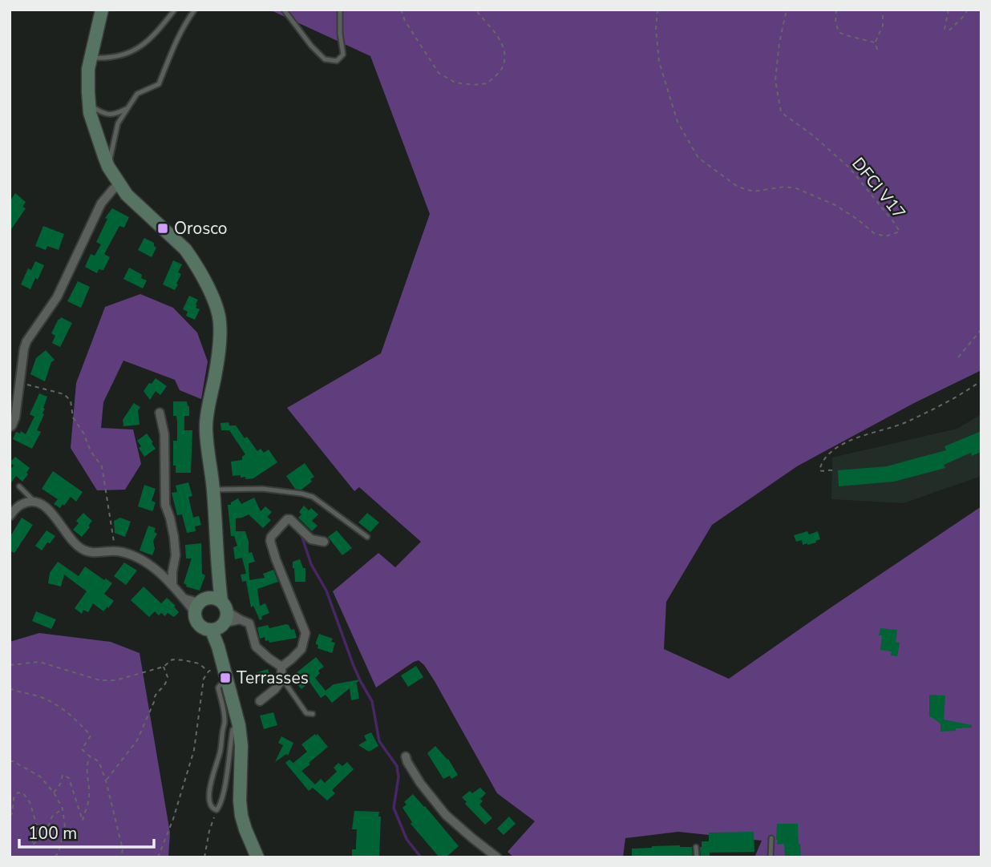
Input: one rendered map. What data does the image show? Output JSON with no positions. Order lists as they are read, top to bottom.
{
  "streets": {
    "path": ["DFCI V17"]
  },
  "places": {
    "transit": ["Orosco", "Terrasses"]
  },
  "scale_bar": "100 m"
}
